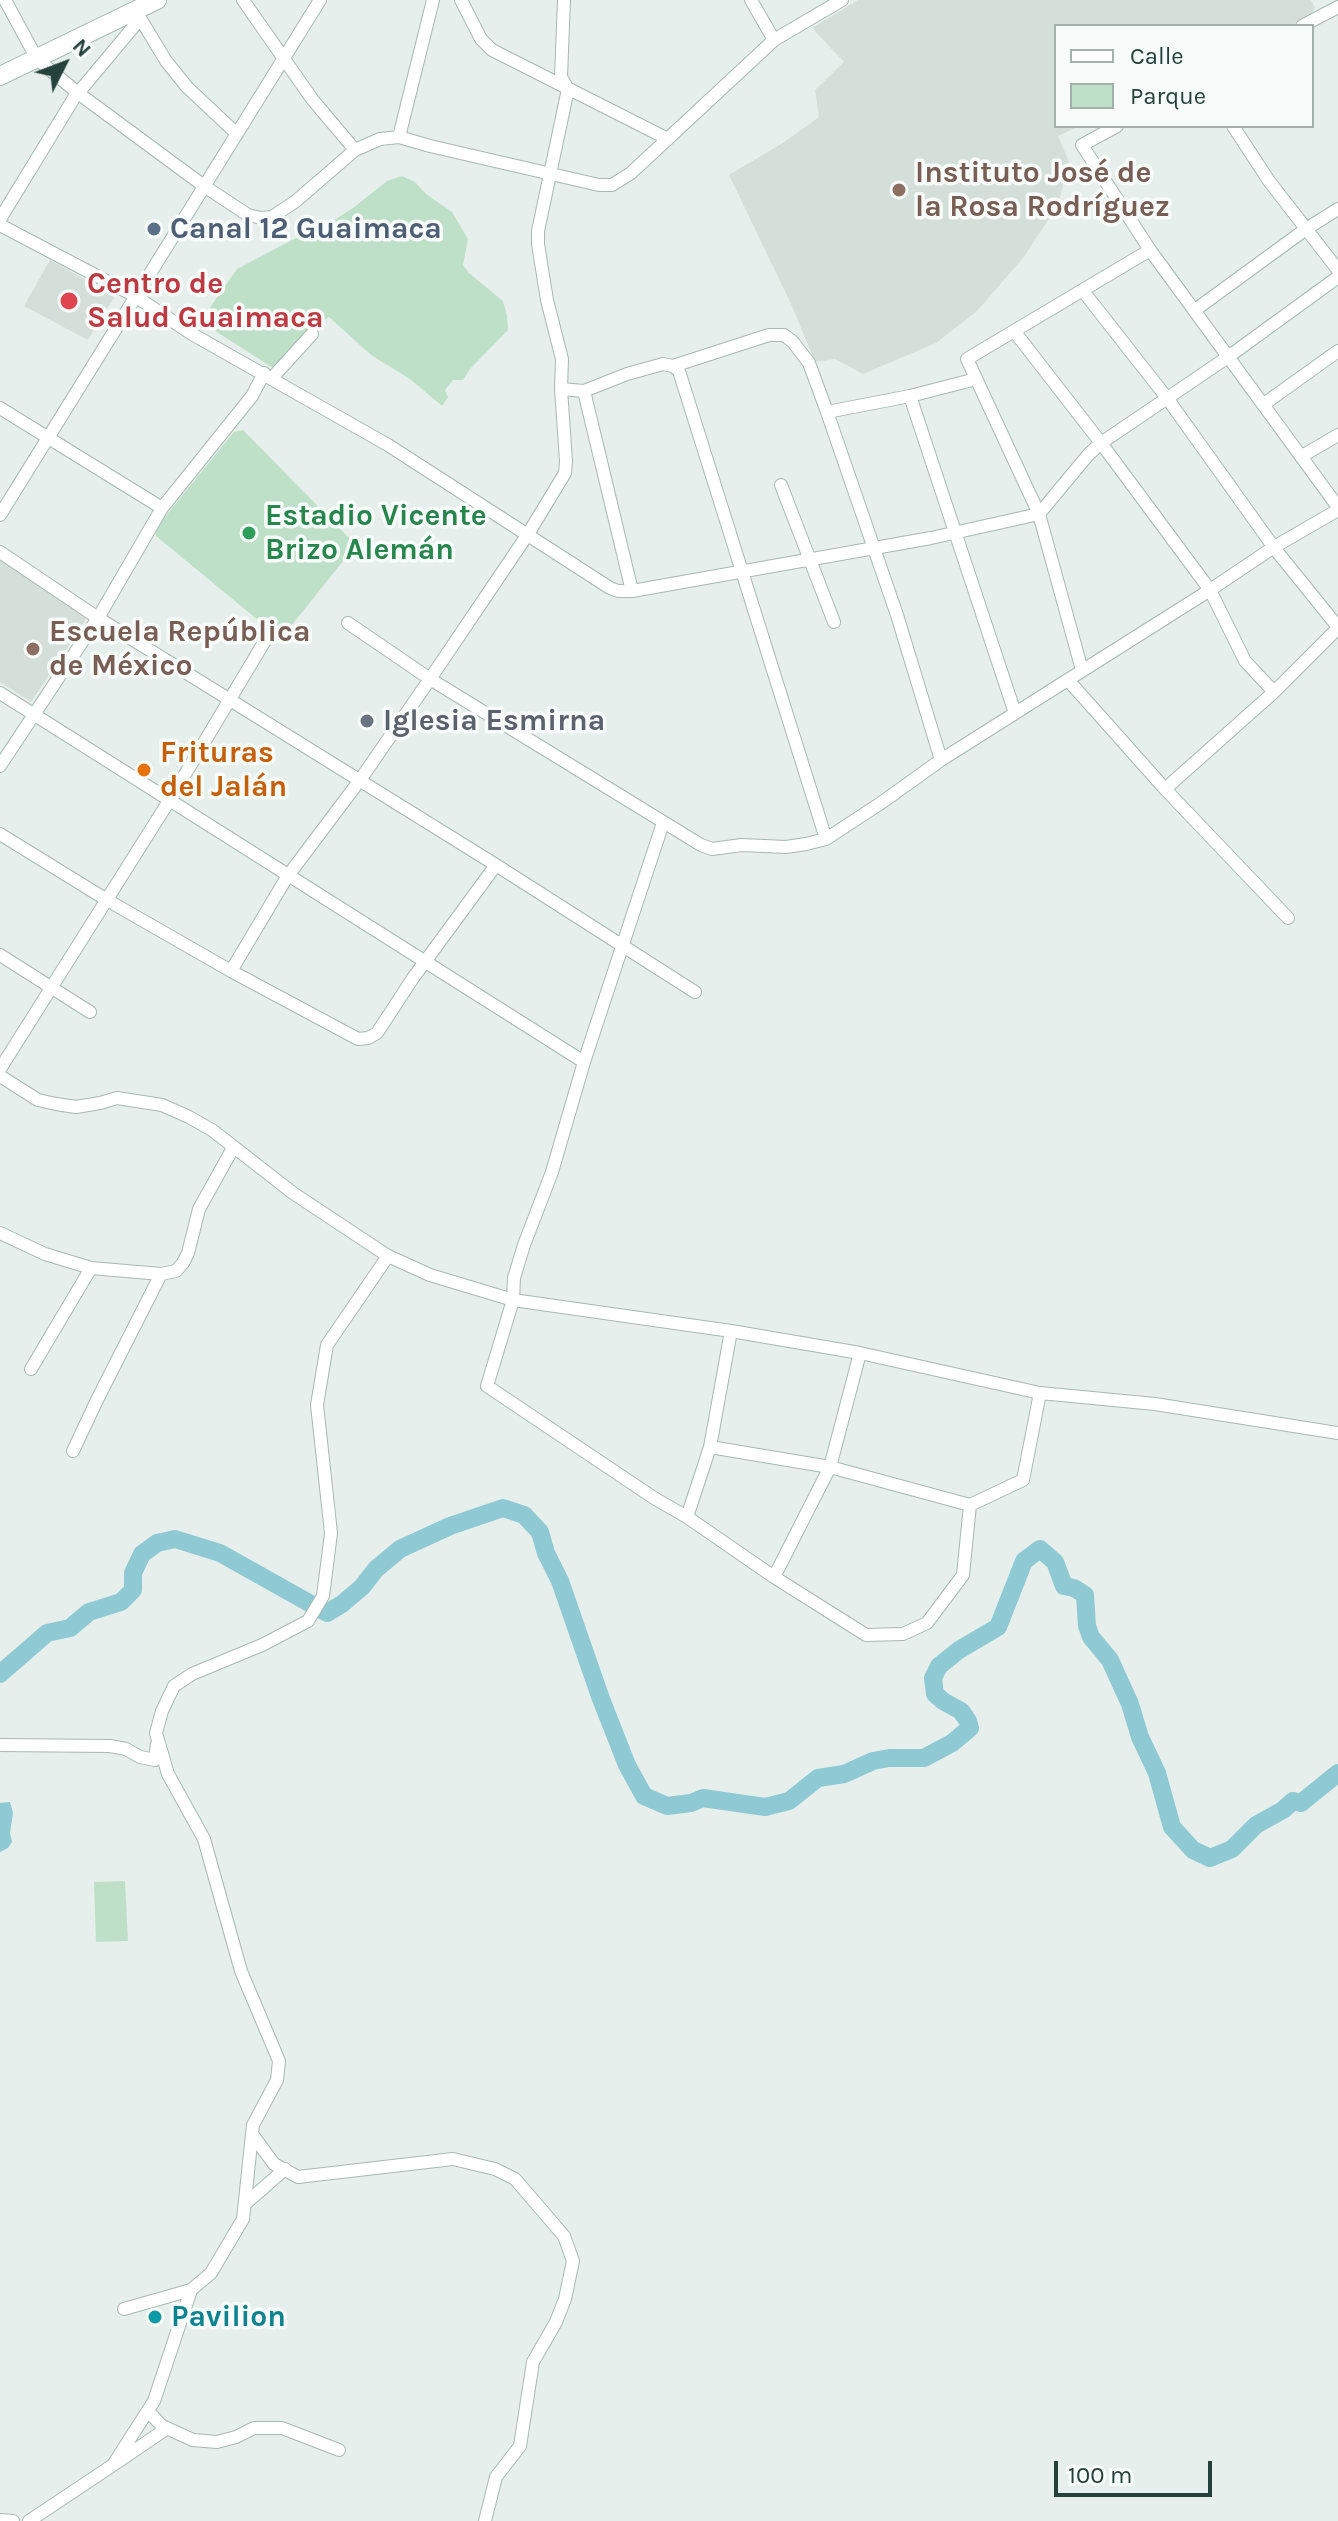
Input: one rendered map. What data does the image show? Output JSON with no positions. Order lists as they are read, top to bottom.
{
  "places": [
    "Instituto José de la Rosa Rodríguez",
    "Canal 12 Guaimaca",
    "Centro de Salud Guaimaca",
    "Estadio Vicente Brizo Alemán",
    "Escuela República de México",
    "Iglesia Esmirna",
    "Frituras del Jalán",
    "Pavilion"
  ],
  "legend": ["Calle", "Parque"],
  "scale_bar": "100 m",
  "north": "top right"
}
